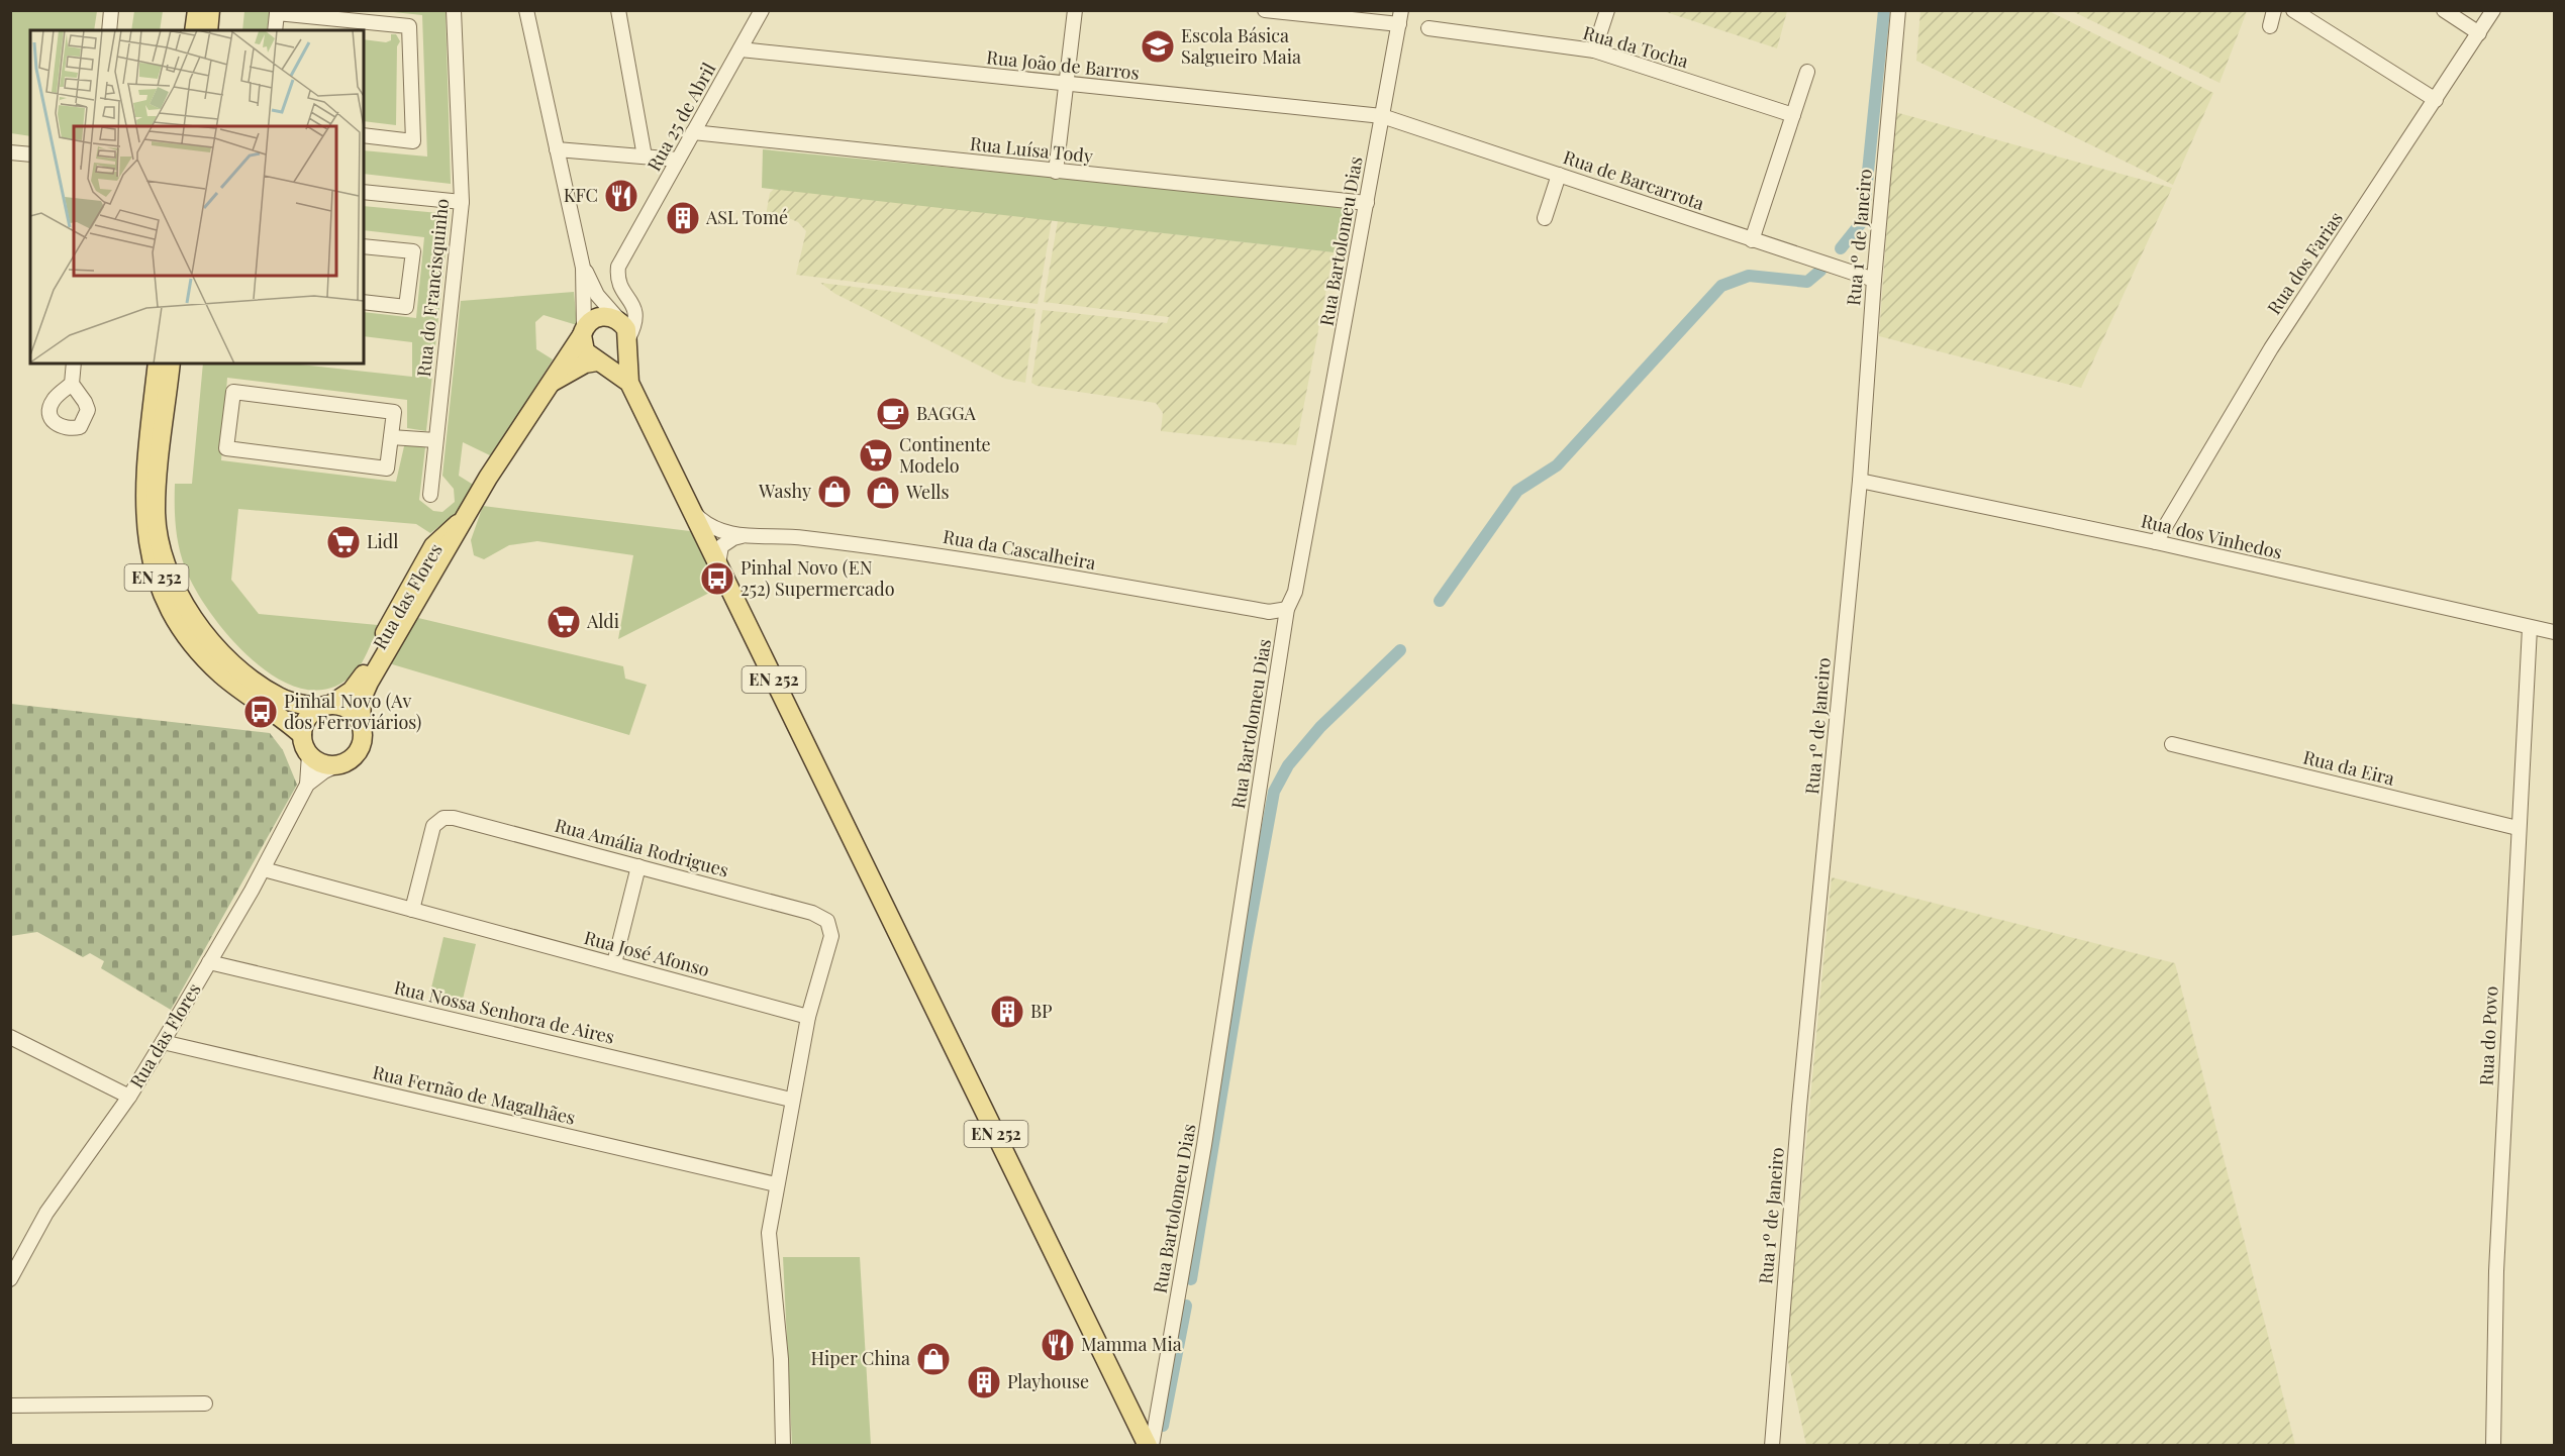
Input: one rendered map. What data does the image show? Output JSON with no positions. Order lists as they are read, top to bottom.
{
  "streets": {
    "main road": ["EN 252", "Rua das Flores"],
    "street": [
      "Rua da Tocha",
      "Rua João de Barros",
      "Rua 25 de Abril",
      "Rua Luísa Tody",
      "Rua de Barcarrota",
      "Rua 1º de Janeiro",
      "Rua Bartolomeu Dias",
      "Rua dos Farias",
      "Rua do Francisquinho",
      "Rua dos Vinhedos",
      "Rua da Cascalheira",
      "Rua da Eira",
      "Rua Amália Rodrigues",
      "Rua José Afonso",
      "Rua Nossa Senhora de Aires",
      "Rua do Povo",
      "Rua Fernão de Magalhães"
    ]
  },
  "crossings": [
    ["Rua João de Barros", "Rua 25 de Abril"],
    ["Rua João de Barros", "Rua de Barcarrota"],
    ["Rua João de Barros", "Rua Bartolomeu Dias"],
    ["Rua 25 de Abril", "Rua Luísa Tody"],
    ["Rua 25 de Abril", "EN 252"],
    ["Rua Luísa Tody", "Rua Bartolomeu Dias"],
    ["Rua de Barcarrota", "Rua 1º de Janeiro"],
    ["Rua de Barcarrota", "Rua Bartolomeu Dias"],
    ["Rua 1º de Janeiro", "Rua dos Vinhedos"],
    ["Rua Bartolomeu Dias", "Rua da Cascalheira"],
    ["Rua Bartolomeu Dias", "EN 252"],
    ["Rua dos Farias", "Rua dos Vinhedos"],
    ["Rua dos Vinhedos", "Rua do Povo"],
    ["Rua da Cascalheira", "EN 252"],
    ["EN 252", "Rua das Flores"],
    ["Rua das Flores", "Rua José Afonso"],
    ["Rua das Flores", "Rua Nossa Senhora de Aires"],
    ["Rua das Flores", "Rua Fernão de Magalhães"],
    ["Rua da Eira", "Rua do Povo"],
    ["Rua Amália Rodrigues", "Rua José Afonso"]
  ],
  "places": {
    "school or university": ["Escola Básica Salgueiro Maia"],
    "restaurant": ["KFC", "Mamma Mia"],
    "building": ["ASL Tomé", "BP", "Playhouse"],
    "cafe": ["BAGGA"],
    "supermarket": ["Continente Modelo", "Lidl", "Aldi"],
    "shop": ["Washy", "Wells", "Hiper China"],
    "bus stop": ["Pinhal Novo (EN 252) Supermercado", "Pinhal Novo (Av dos Ferroviários)"]
  }
}
